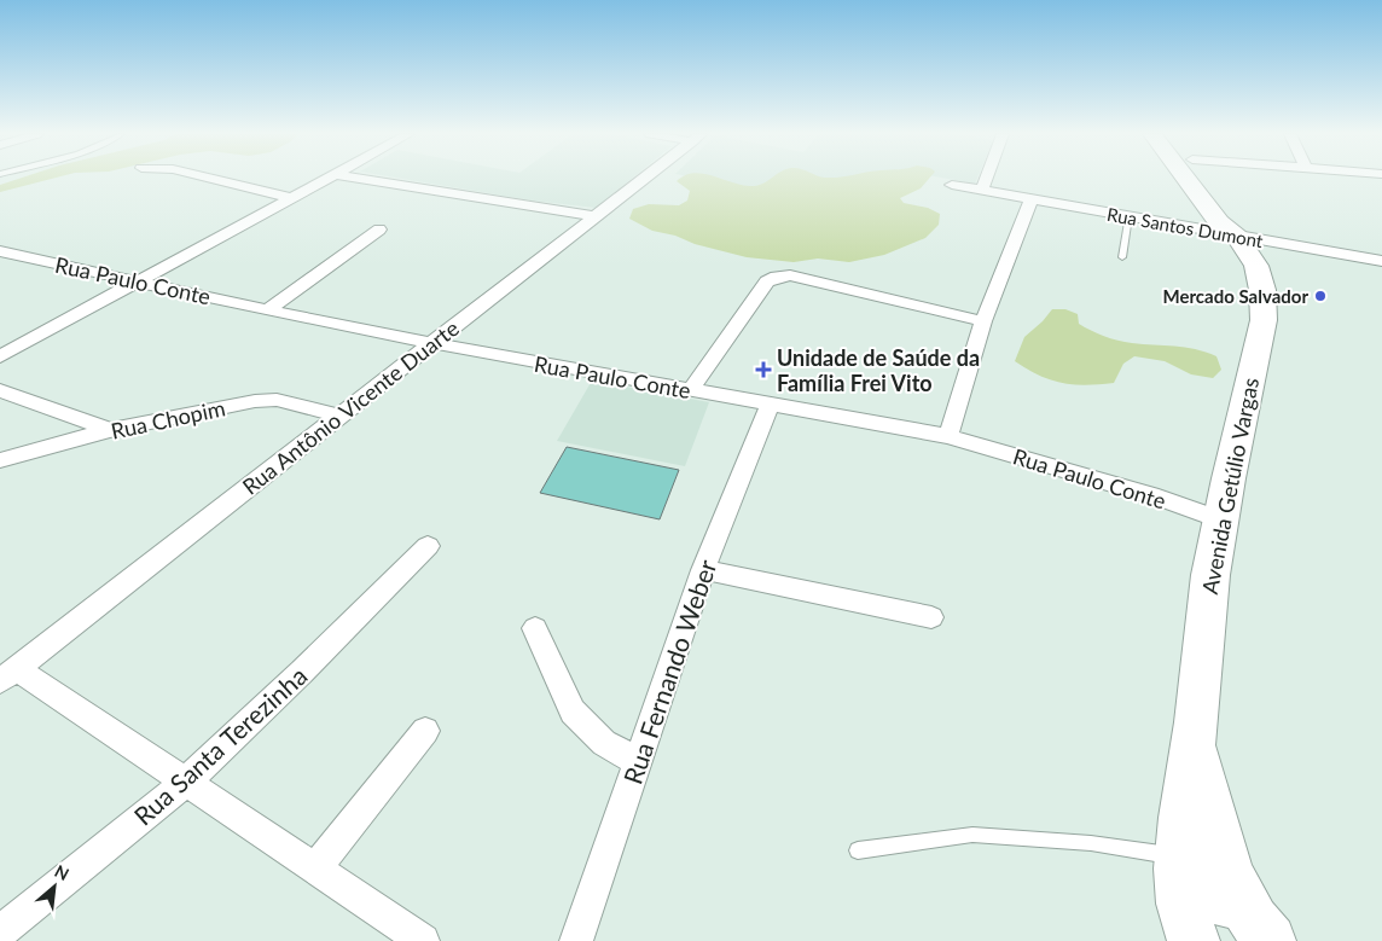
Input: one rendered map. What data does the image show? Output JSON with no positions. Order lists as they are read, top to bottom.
{
  "streets": {
    "main road": ["Avenida Getúlio Vargas"],
    "street": [
      "Rua Santos Dumont",
      "Rua Paulo Conte",
      "Rua Antônio Vicente Duarte",
      "Rua Chopim",
      "Rua Fernando Weber",
      "Rua Santa Terezinha"
    ]
  },
  "crossings": [
    ["Rua Santos Dumont", "Avenida Getúlio Vargas"],
    ["Rua Paulo Conte", "Rua Antônio Vicente Duarte"],
    ["Rua Paulo Conte", "Avenida Getúlio Vargas"],
    ["Rua Paulo Conte", "Rua Fernando Weber"],
    ["Rua Antônio Vicente Duarte", "Rua Chopim"]
  ],
  "places": {
    "other": ["Mercado Salvador"],
    "health": ["Unidade de Saúde da Família Frei Vito"]
  },
  "north": "top right"
}
